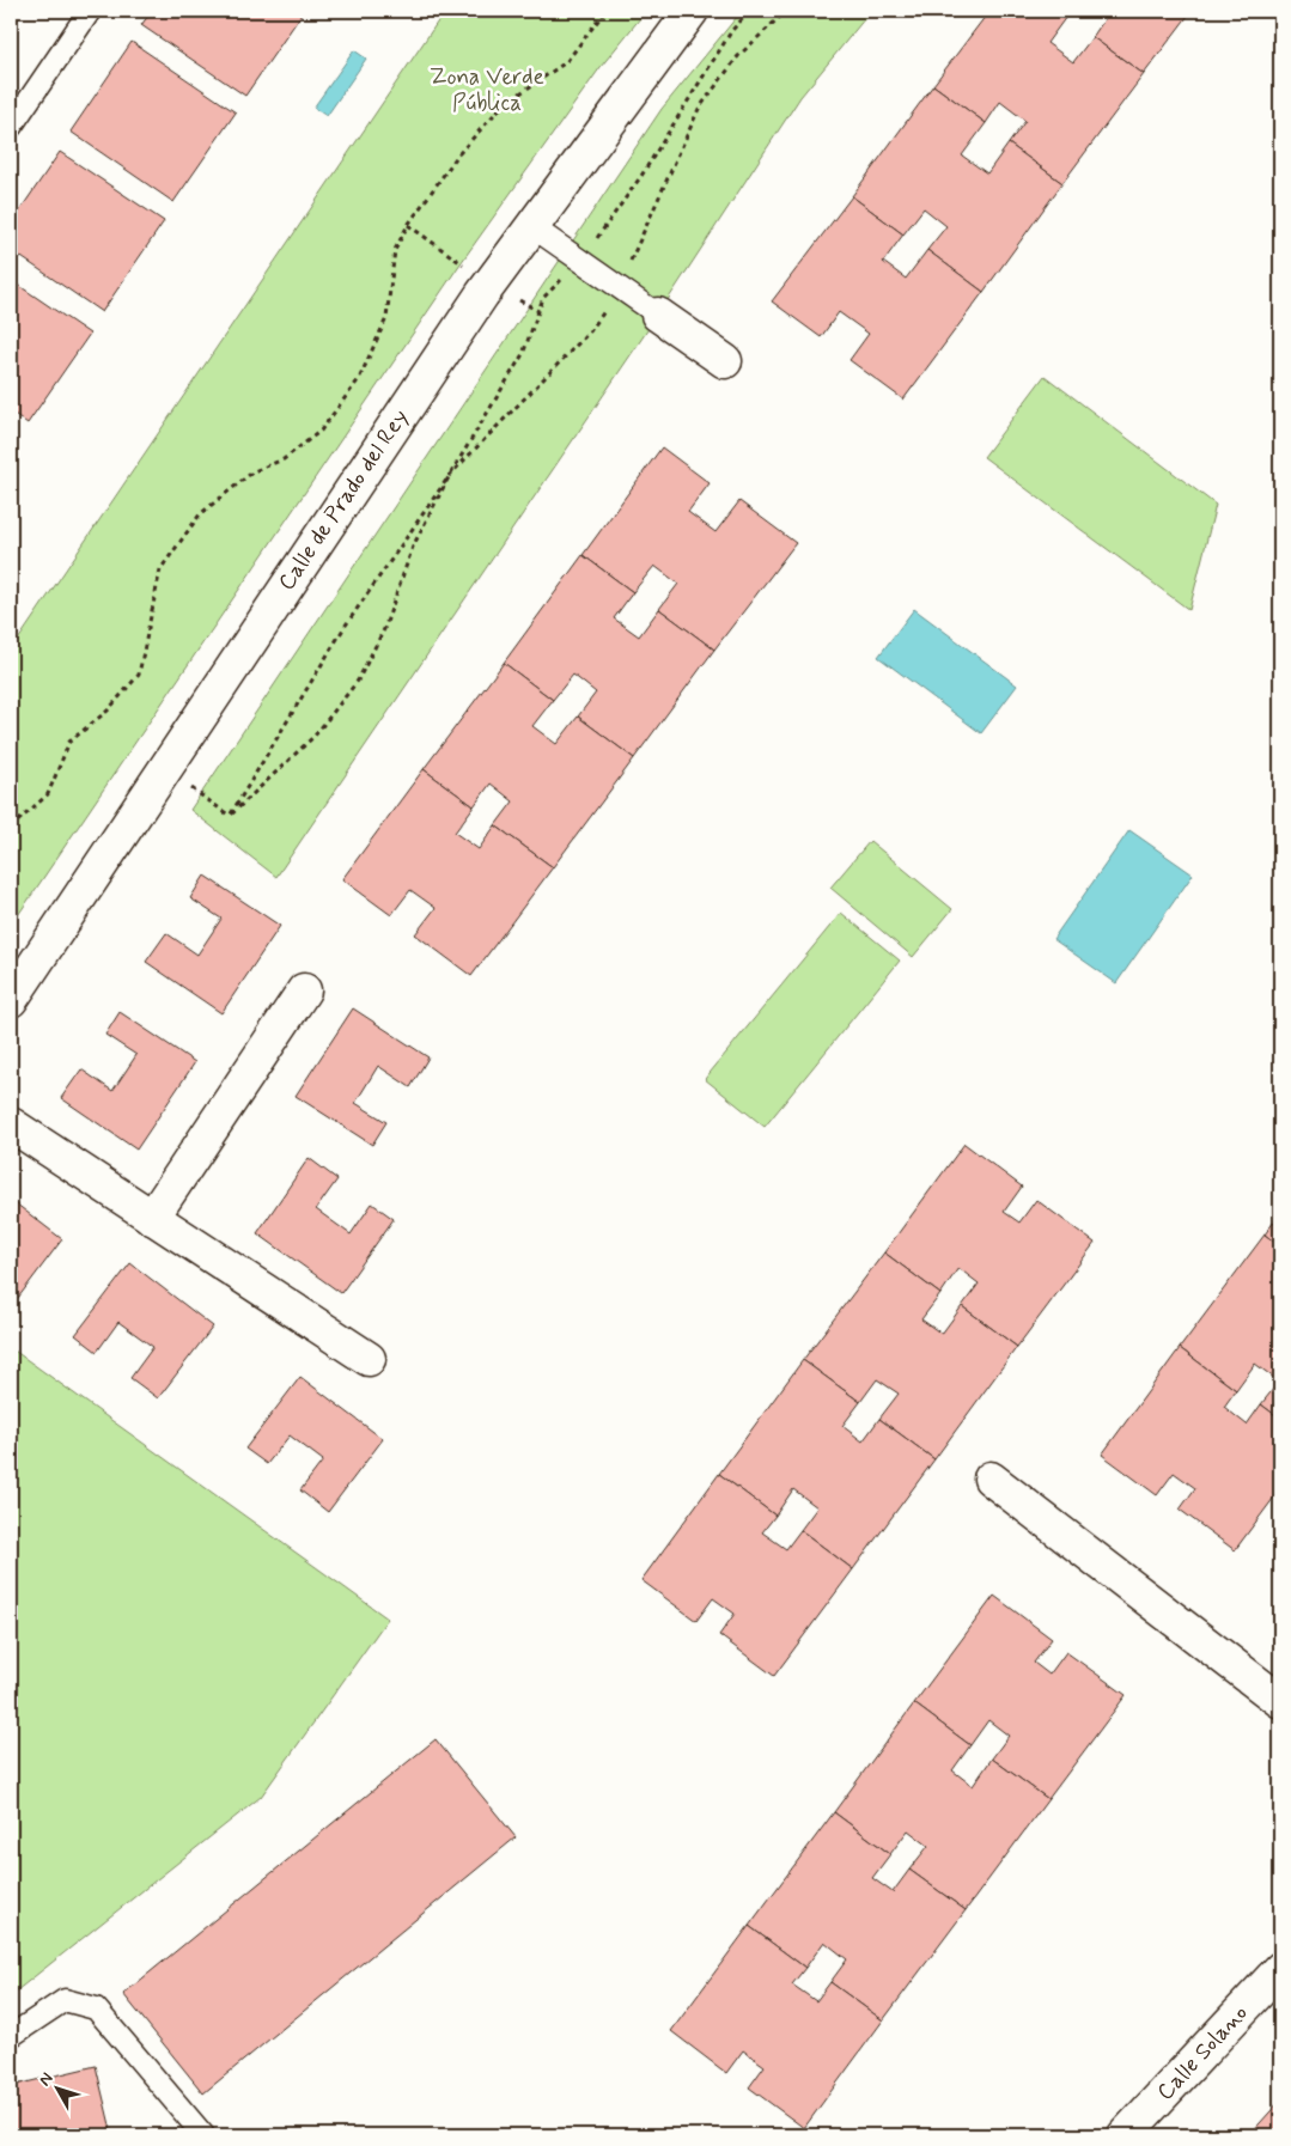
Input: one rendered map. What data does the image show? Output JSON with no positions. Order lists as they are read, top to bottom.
{
  "streets": {
    "street": ["Calle de Prado del Rey", "Calle Solano"]
  },
  "parks": ["Zona Verde Pública"],
  "north": "top left"
}
